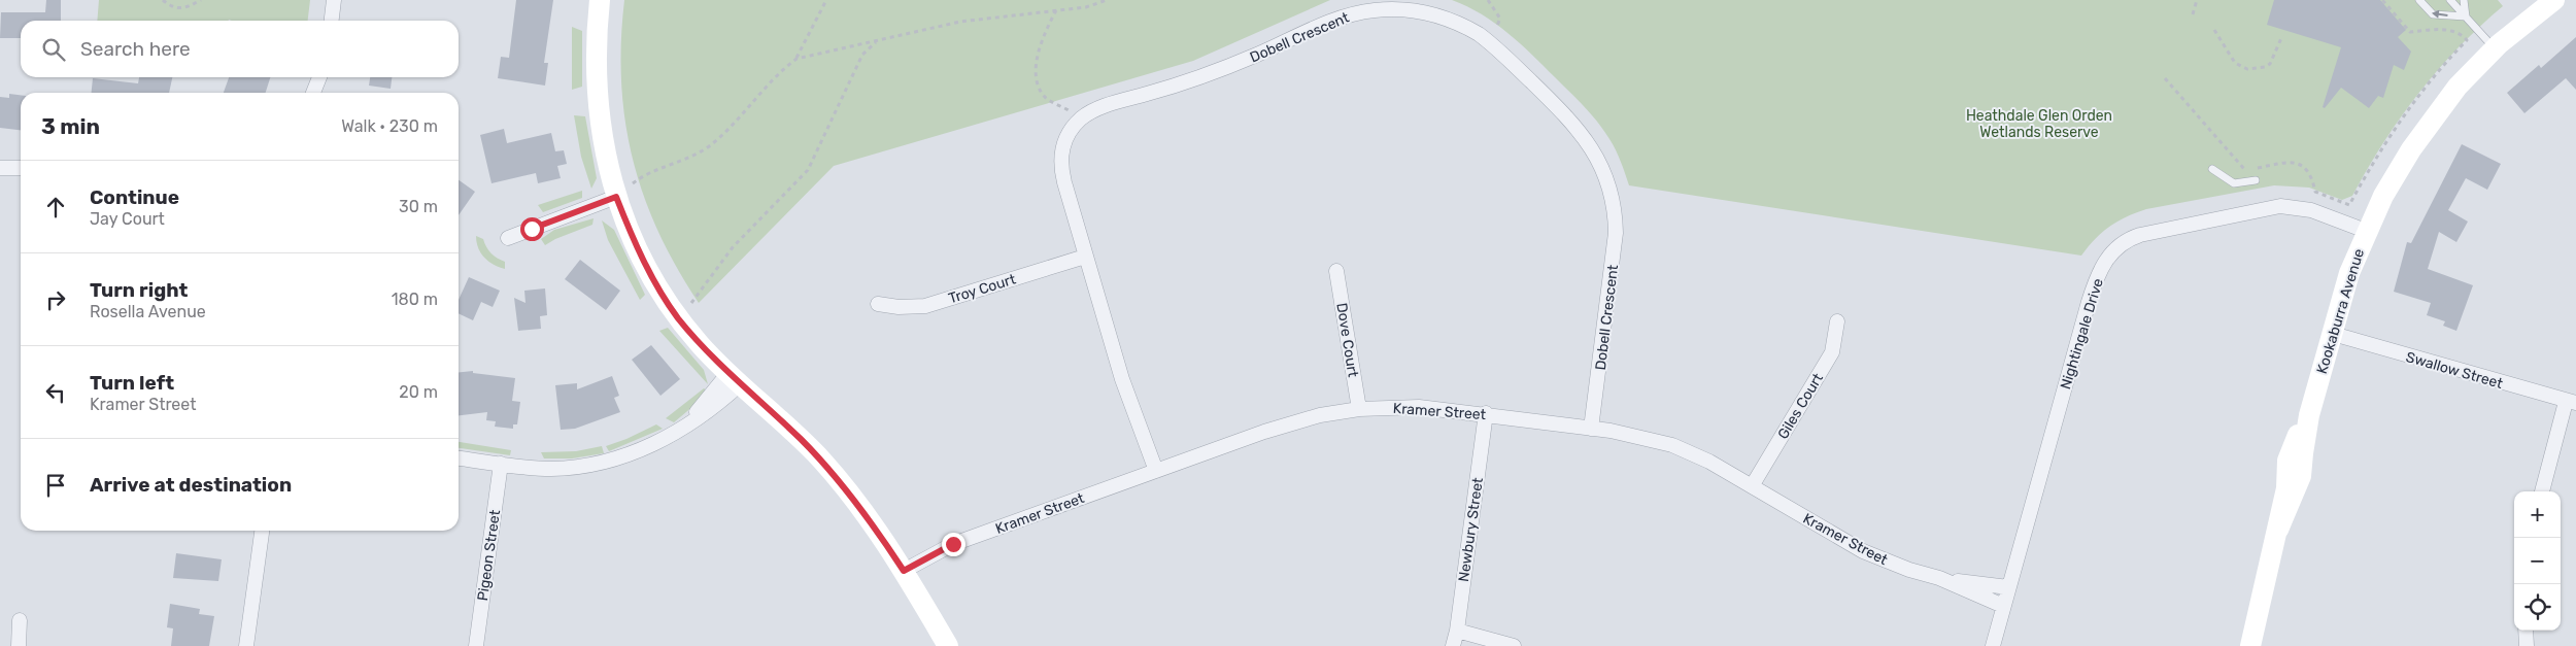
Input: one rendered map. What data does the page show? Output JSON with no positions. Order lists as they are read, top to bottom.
{
  "streets": {
    "street": [
      "Dobell Crescent",
      "Troy Court",
      "Kookaburra Avenue",
      "Nightingale Drive",
      "Dove Court",
      "Swallow Street",
      "Giles Court",
      "Kramer Street",
      "Newbury Street",
      "Pigeon Street"
    ]
  },
  "crossings": [
    ["Dobell Crescent", "Troy Court"],
    ["Dobell Crescent", "Kramer Street"],
    ["Kookaburra Avenue", "Nightingale Drive"],
    ["Kookaburra Avenue", "Swallow Street"],
    ["Nightingale Drive", "Kramer Street"],
    ["Dove Court", "Kramer Street"],
    ["Giles Court", "Kramer Street"],
    ["Kramer Street", "Newbury Street"]
  ],
  "parks": ["Heathdale Glen Orden Wetlands Reserve"],
  "page": {
    "search": "Search here",
    "heading": ["3 min", "Walk · 230 m"],
    "list": [
      ["Continue", "Jay Court", "30 m"],
      ["Turn right", "Rosella Avenue", "180 m"],
      ["Turn left", "Kramer Street", "20 m"],
      "Arrive at destination"
    ],
    "map_buttons": ["+", "−"]
  }
}
